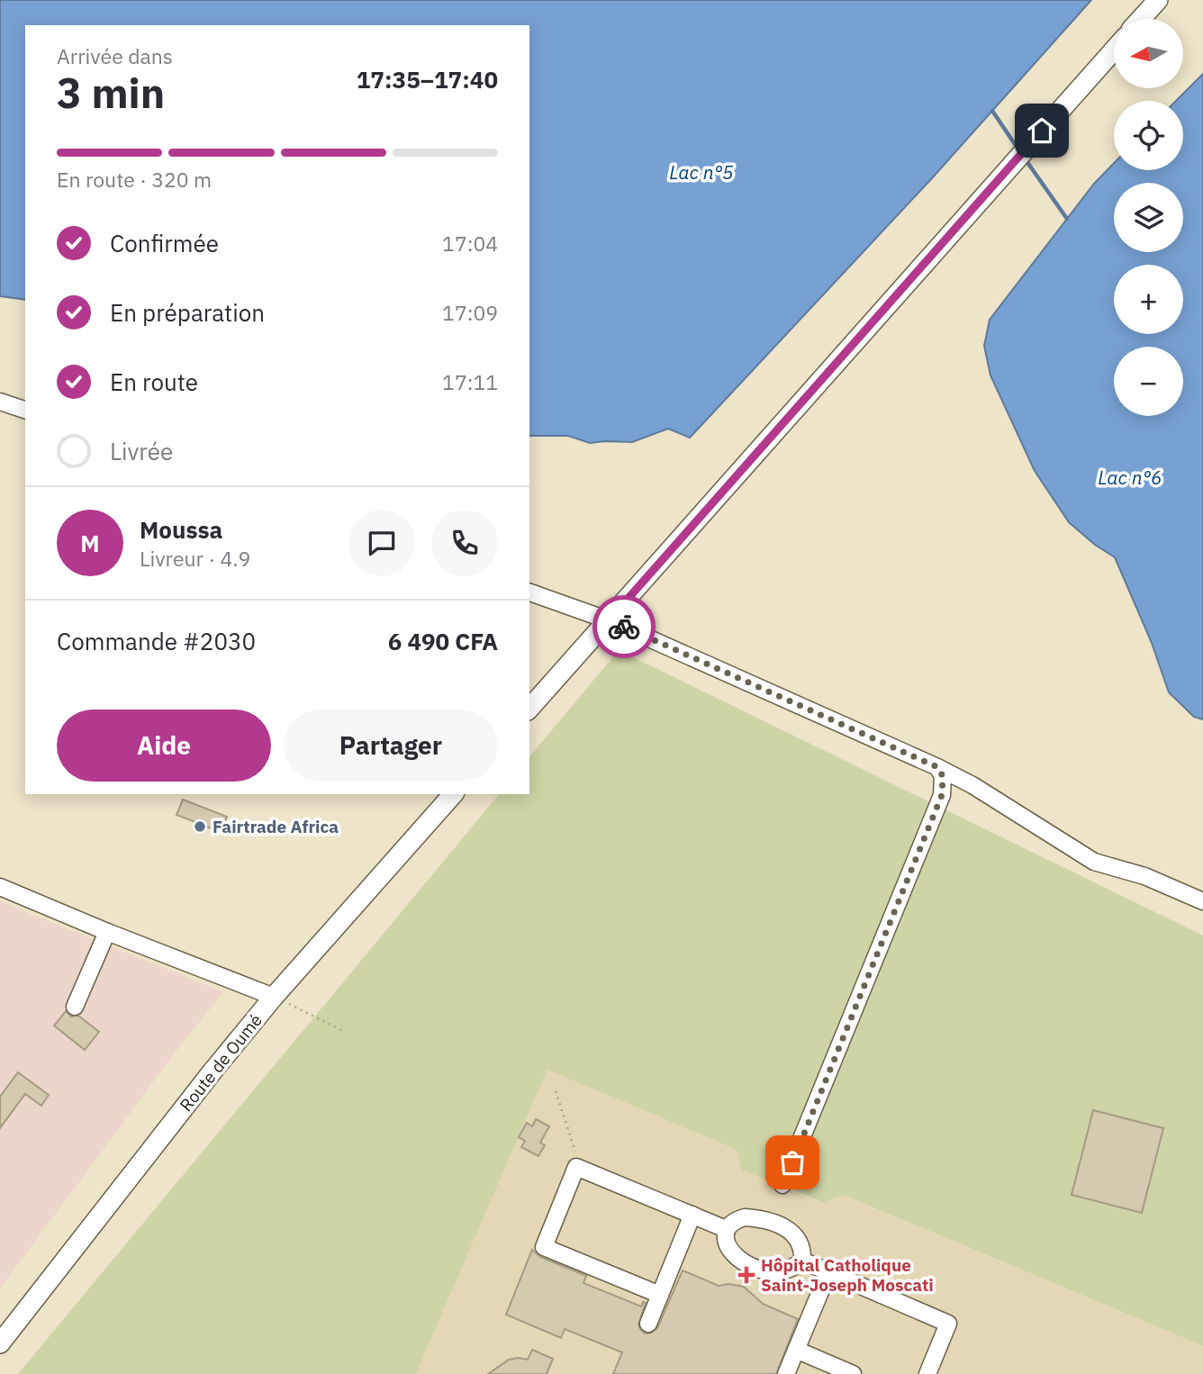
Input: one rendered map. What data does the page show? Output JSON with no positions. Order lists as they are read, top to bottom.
{
  "streets": {
    "main road": ["Route de Oumé"]
  },
  "water": ["Lac n°5", "Lac n°6"],
  "places": {
    "other": ["Fairtrade Africa"],
    "health": ["Hôpital Catholique Saint-Joseph Moscati"]
  },
  "north": "left",
  "page": {
    "map_buttons": ["+", "−"],
    "heading": ["3 min", "Arrivée dans", "17:35–17:40"],
    "panel": [
      "Moussa",
      "Livreur · 4.9",
      "Commande #2030",
      "6 490 CFA"
    ],
    "bar": "En route · 320 m",
    "list": [
      ["Confirmée", "17:04"],
      ["En préparation", "17:09"],
      ["En route", "17:11"],
      "Livrée"
    ],
    "round": "M",
    "buttons": ["Aide", "Partager"]
  }
}
